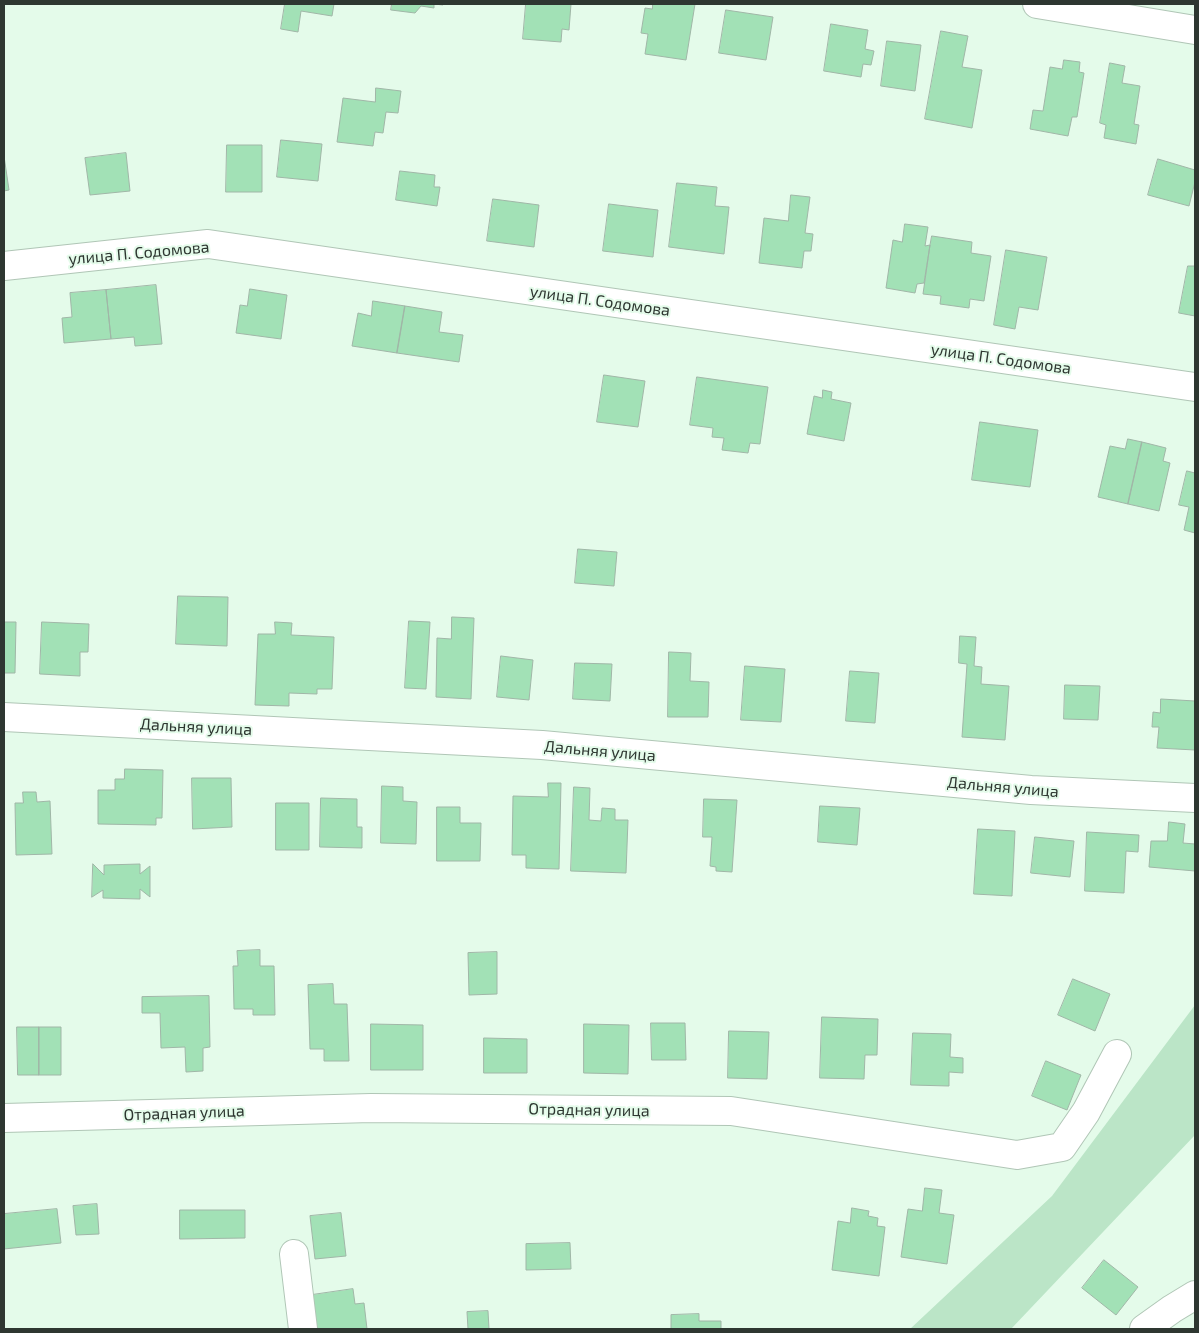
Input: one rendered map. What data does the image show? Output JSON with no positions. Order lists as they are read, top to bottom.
{
  "streets": {
    "street": ["улица П. Содомова", "Дальняя улица", "Отрадная улица"]
  }
}
